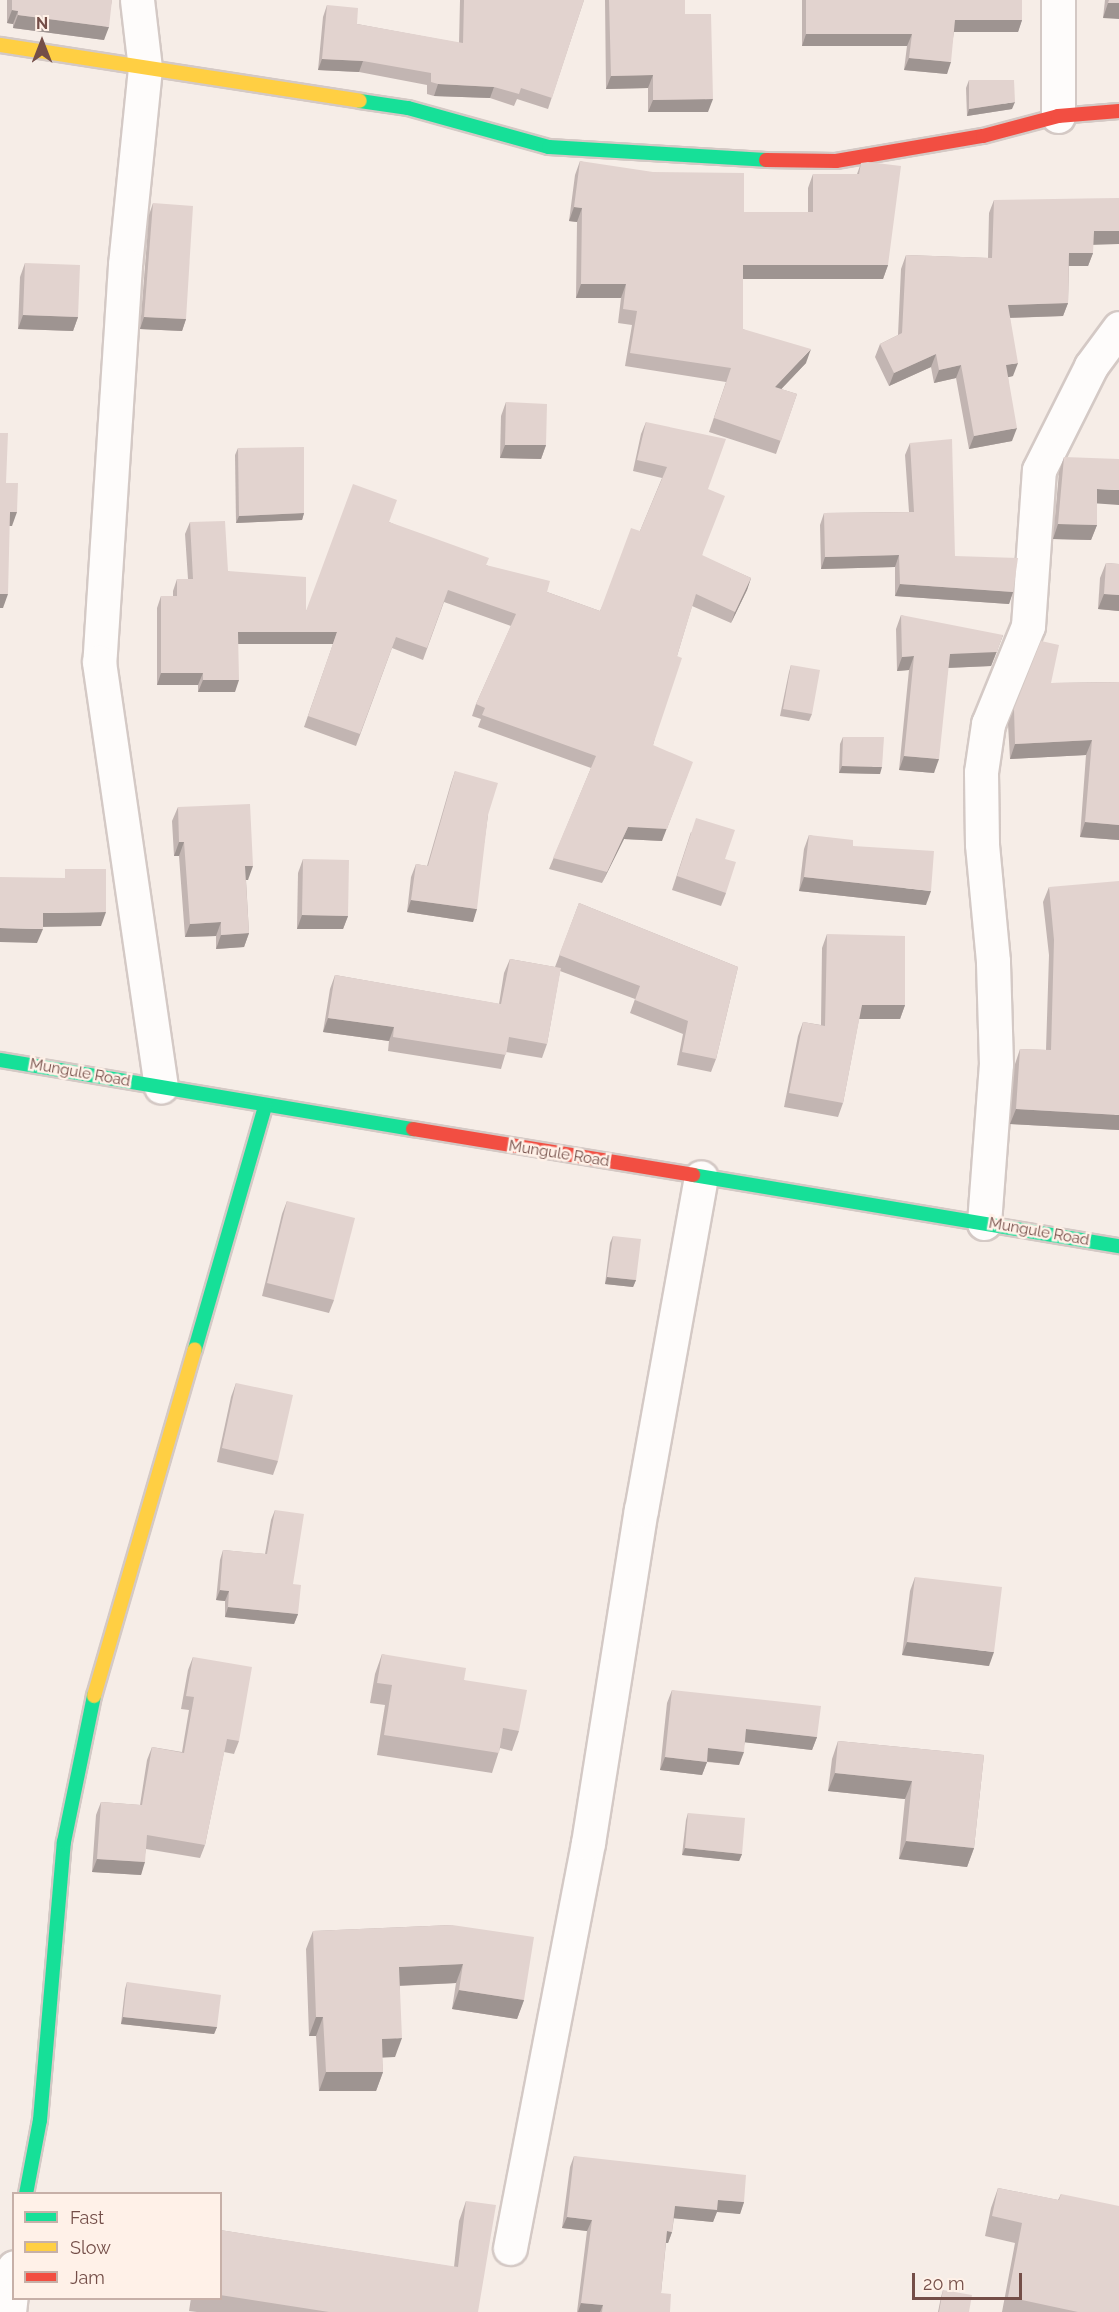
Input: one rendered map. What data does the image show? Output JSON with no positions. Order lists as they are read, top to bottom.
{
  "streets": {
    "street": ["Mungule Road"]
  },
  "legend": ["Fast", "Slow", "Jam"],
  "scale_bar": "20 m",
  "north": "top"
}
